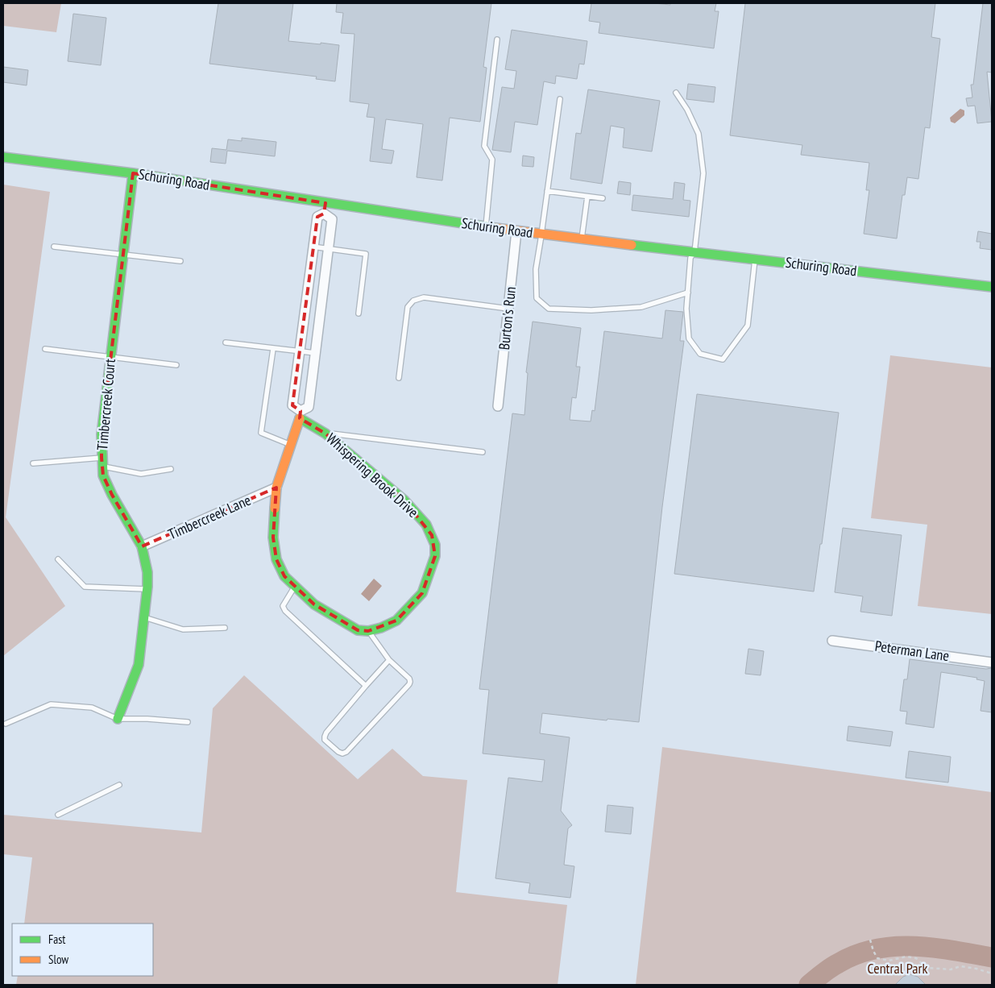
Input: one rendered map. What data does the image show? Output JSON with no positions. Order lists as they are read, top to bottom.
{
  "streets": {
    "street": [
      "Schuring Road",
      "Burton's Run",
      "Timbercreek Court",
      "Whispering Brook Drive",
      "Timbercreek Lane",
      "Peterman Lane"
    ]
  },
  "crossings": [
    ["Schuring Road", "Burton's Run"],
    ["Schuring Road", "Timbercreek Court"],
    ["Timbercreek Court", "Timbercreek Lane"]
  ],
  "parks": ["Central Park"],
  "legend": ["Fast", "Slow"]
}
